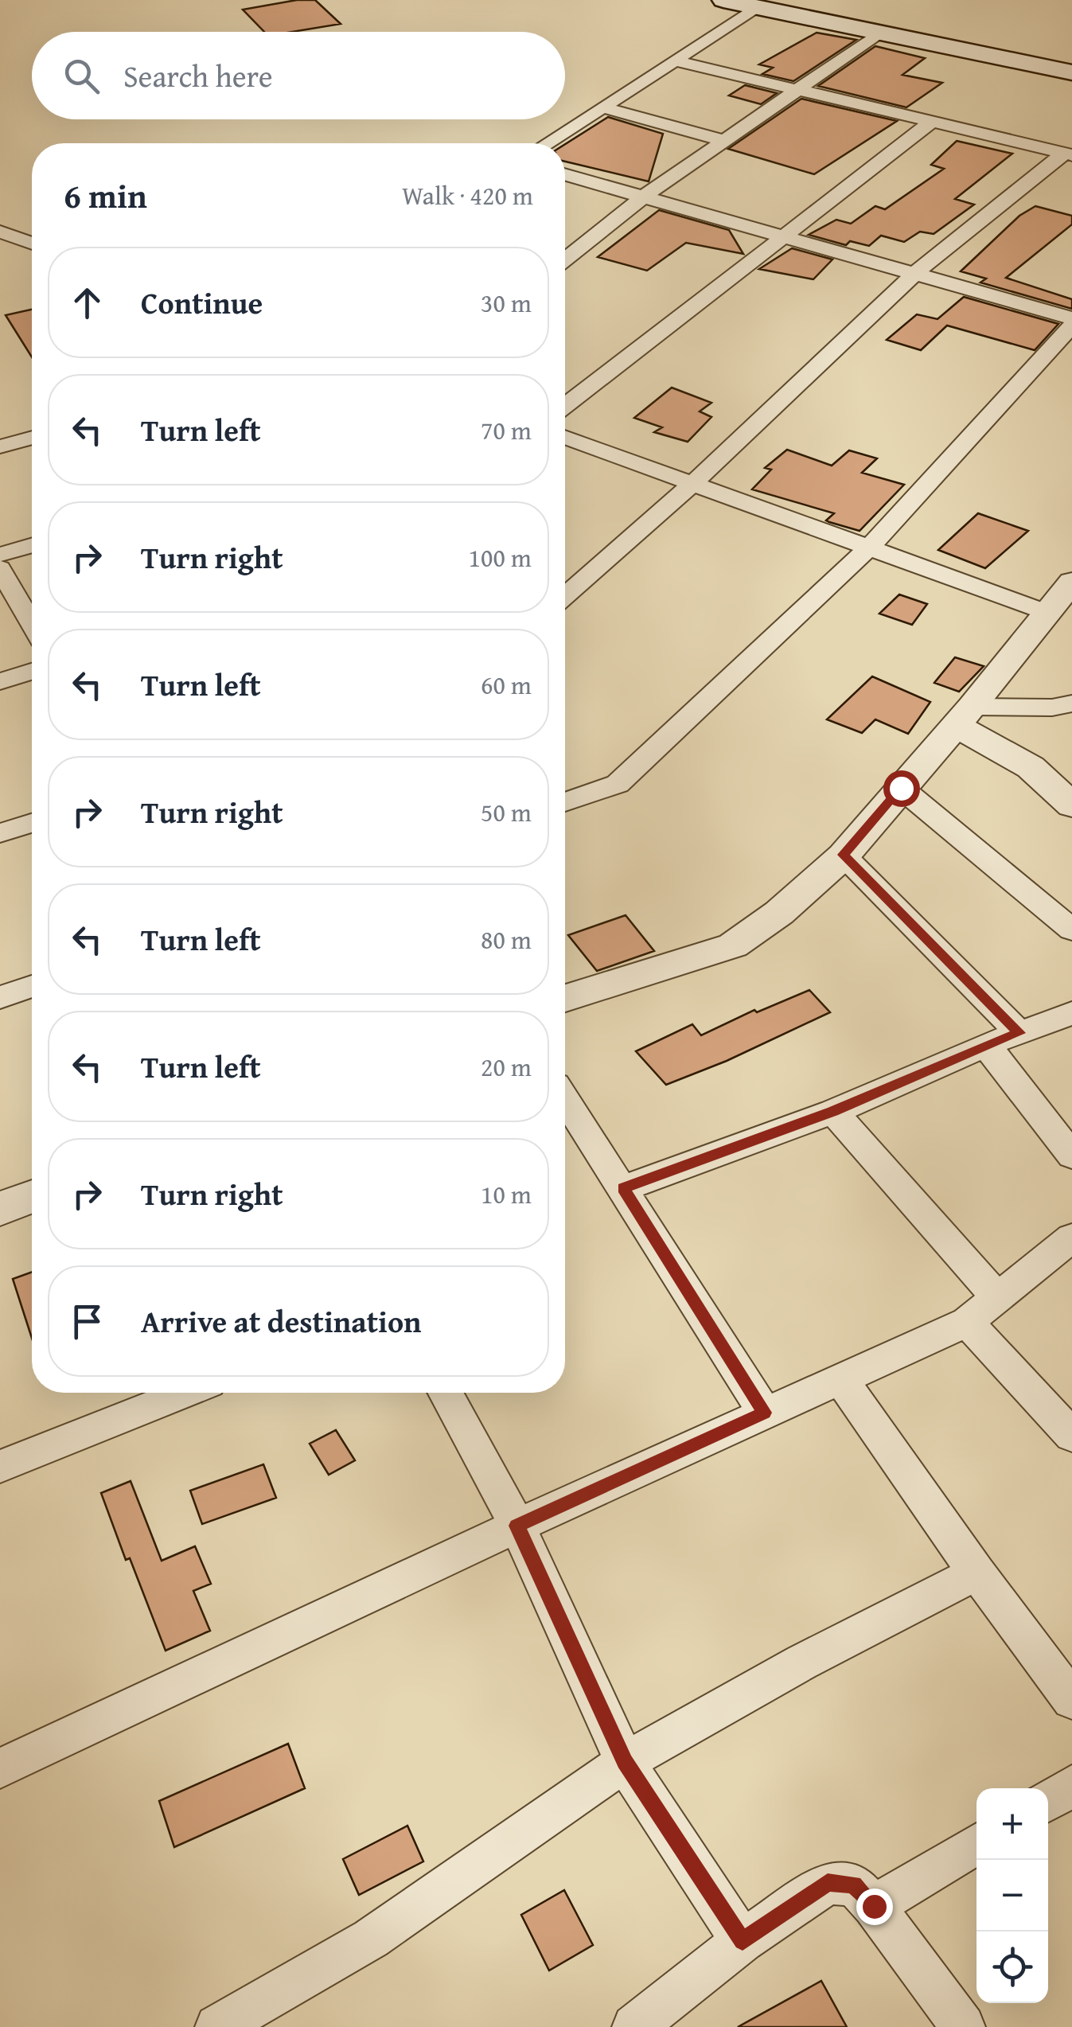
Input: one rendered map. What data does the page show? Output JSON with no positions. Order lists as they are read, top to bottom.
{
  "page": {
    "search": "Search here",
    "heading": ["6 min", "Walk · 420 m"],
    "list": [
      ["Continue", "30 m"],
      ["Turn left", "70 m"],
      ["Turn right", "100 m"],
      ["Turn left", "60 m"],
      ["Turn right", "50 m"],
      ["Turn left", "80 m"],
      ["Turn left", "20 m"],
      ["Turn right", "10 m"],
      "Arrive at destination"
    ],
    "map_buttons": ["+", "−"]
  }
}
